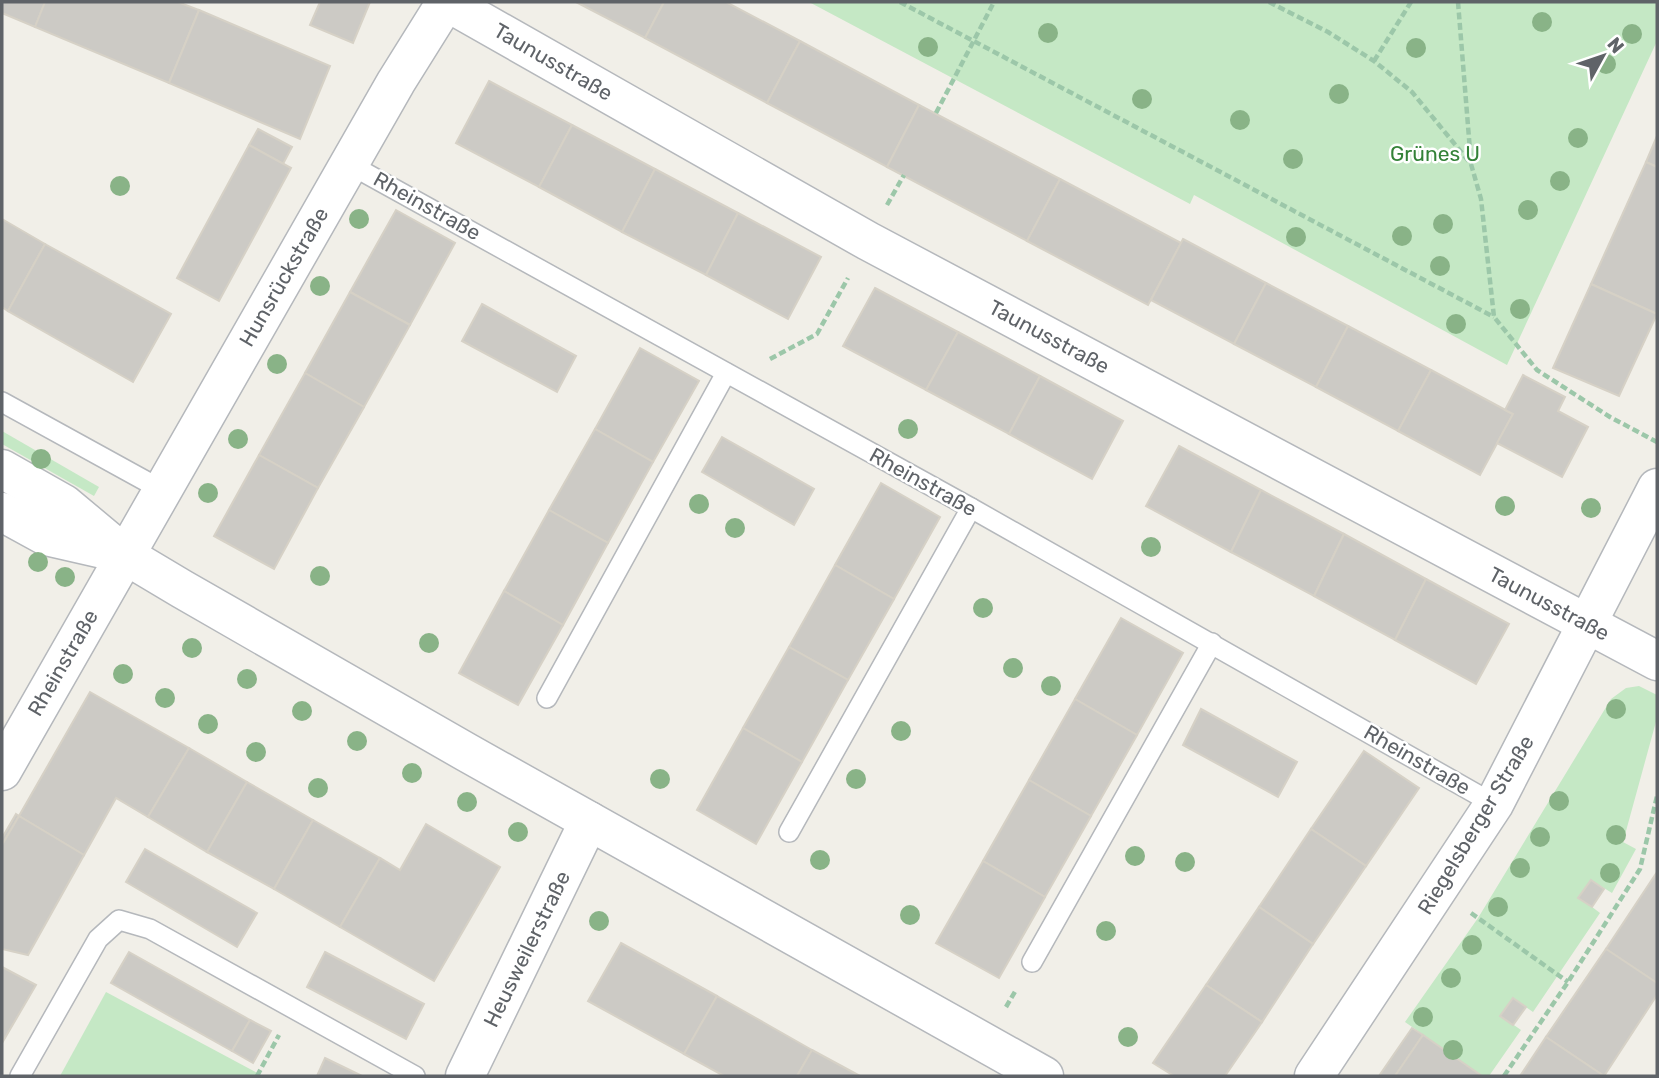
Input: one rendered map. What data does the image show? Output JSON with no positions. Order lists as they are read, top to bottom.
{
  "streets": {
    "street": [
      "Taunusstraße",
      "Rheinstraße",
      "Hunsrückstraße",
      "Riegelsberger Straße",
      "Heusweilerstraße"
    ]
  },
  "crossings": [
    ["Taunusstraße", "Hunsrückstraße"],
    ["Taunusstraße", "Riegelsberger Straße"],
    ["Rheinstraße", "Hunsrückstraße"],
    ["Rheinstraße", "Riegelsberger Straße"]
  ],
  "parks": ["Grünes U"],
  "north": "top right"
}
